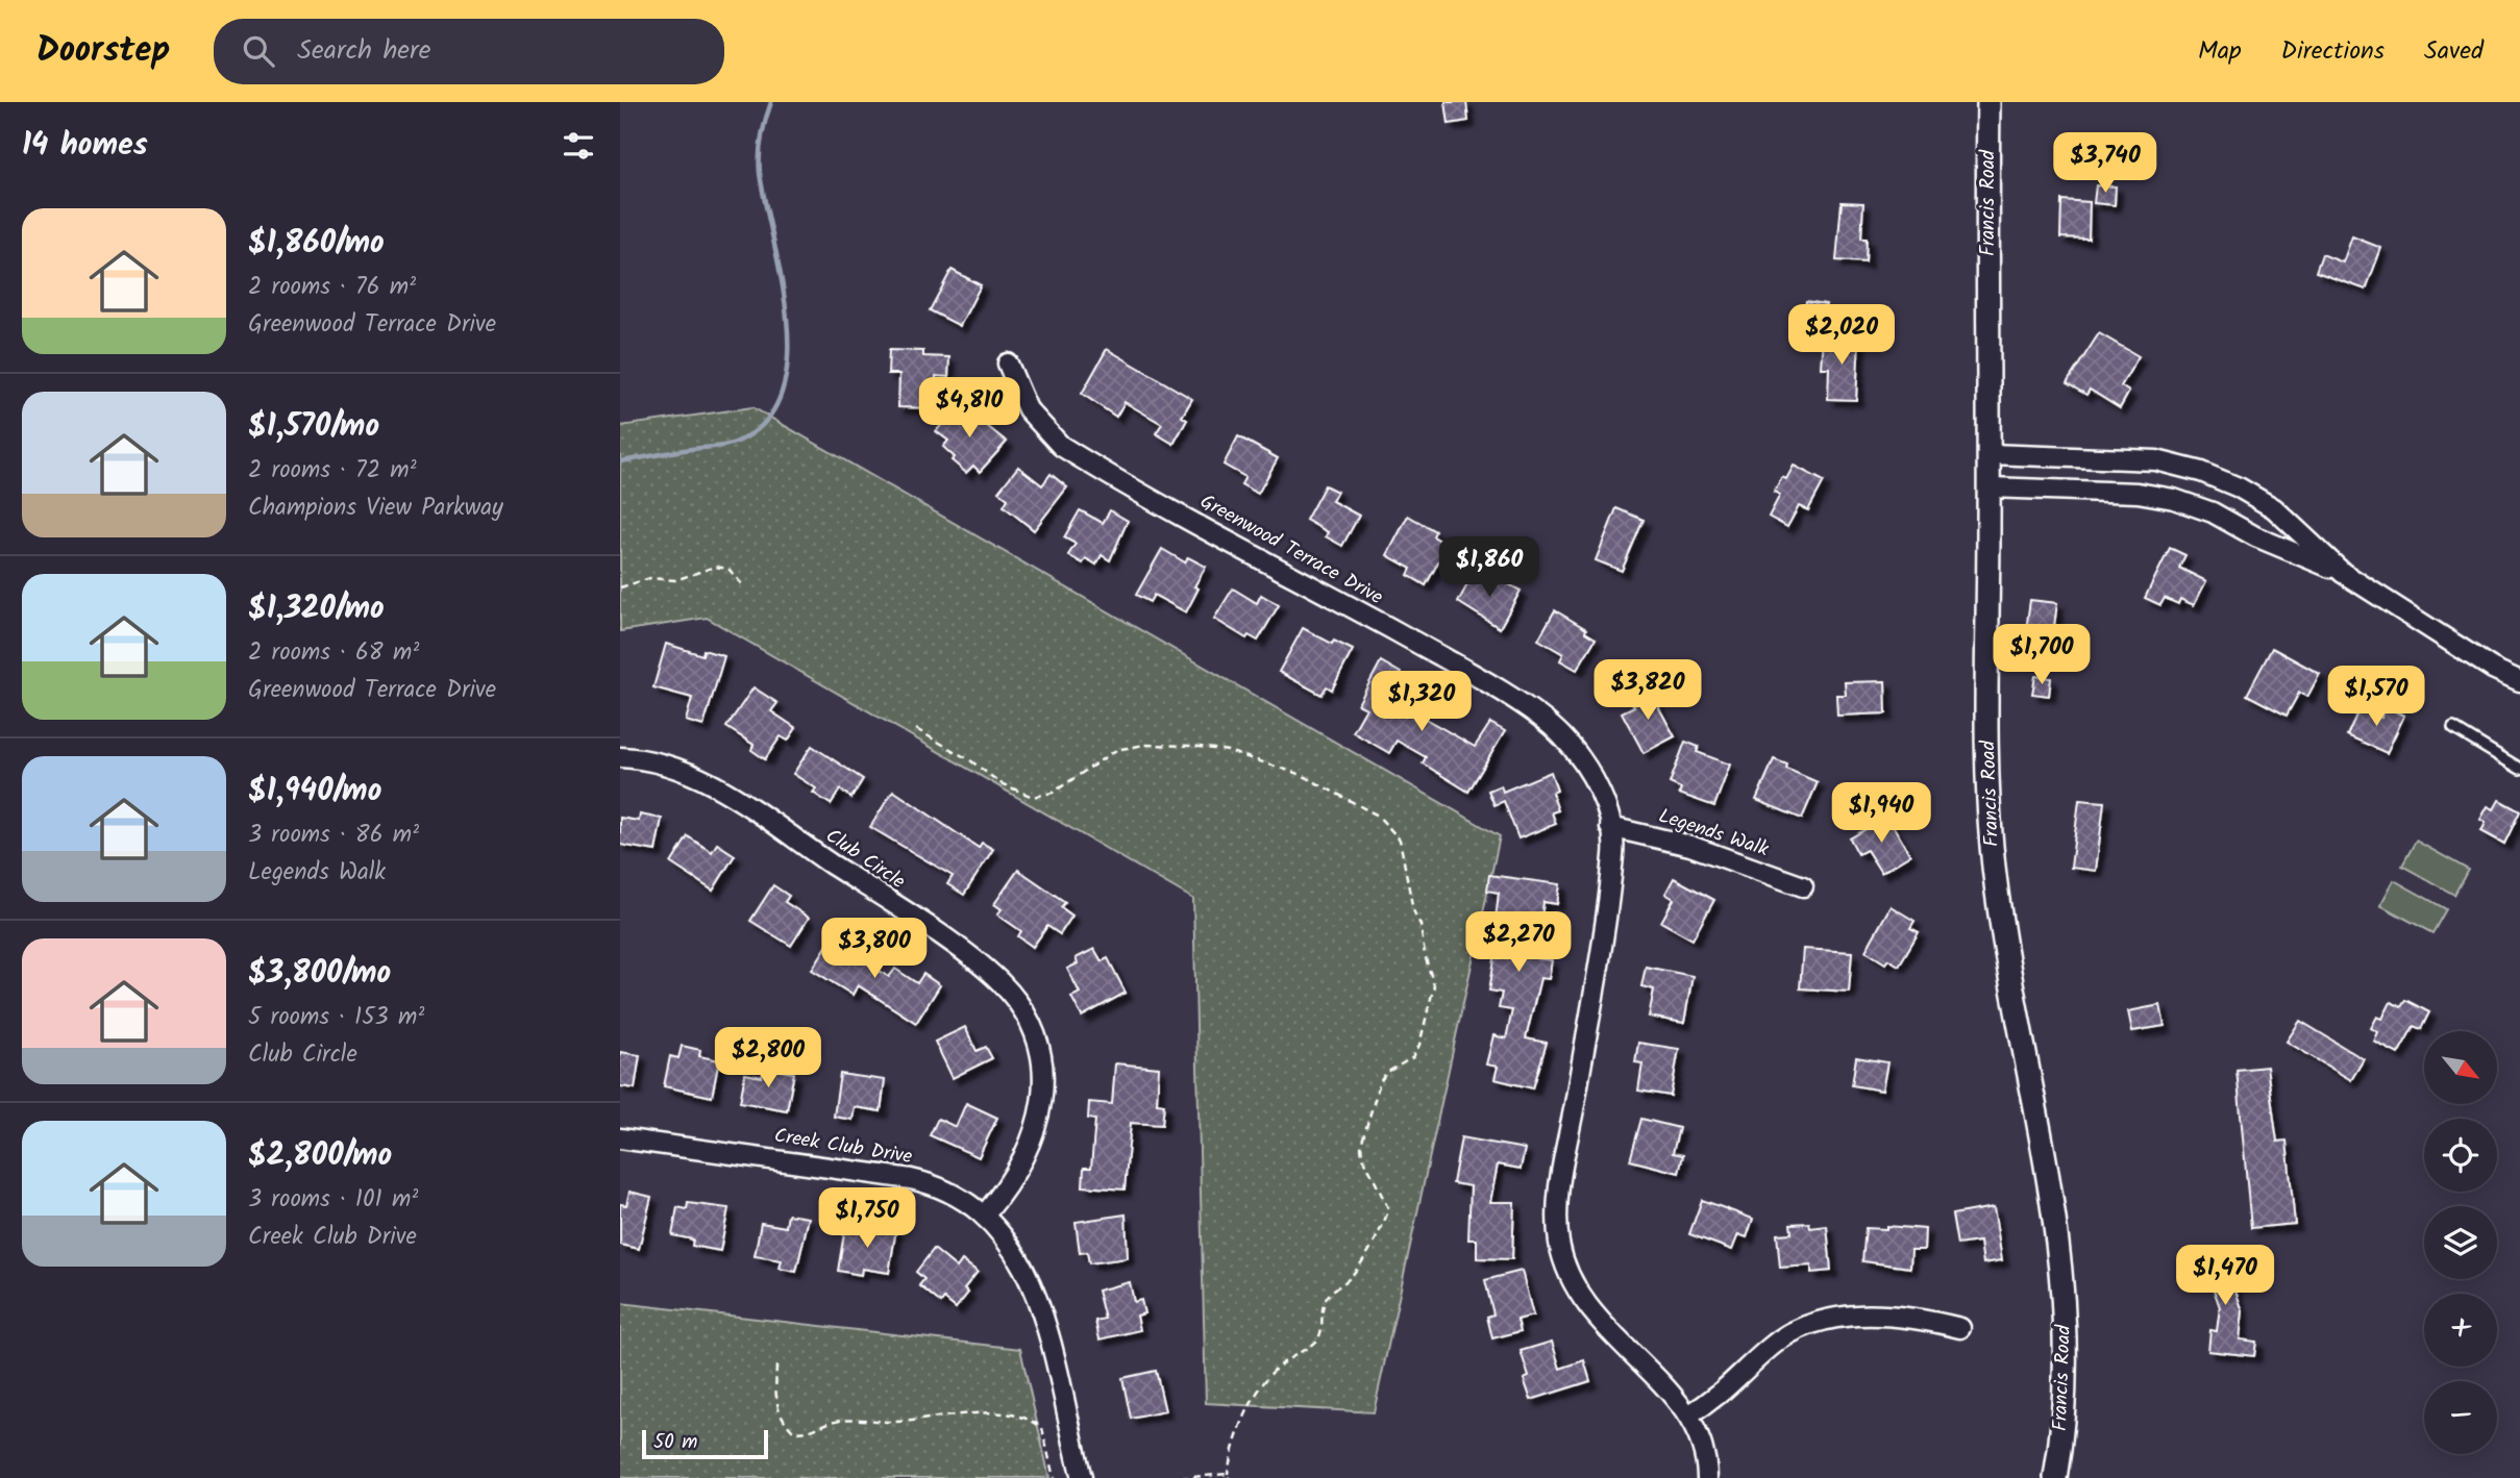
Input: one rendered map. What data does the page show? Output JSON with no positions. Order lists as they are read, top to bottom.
{
  "streets": {
    "street": [
      "Francis Road",
      "Greenwood Terrace Drive",
      "Legends Walk",
      "Club Circle",
      "Creek Club Drive"
    ]
  },
  "crossings": [
    ["Greenwood Terrace Drive", "Legends Walk"],
    ["Club Circle", "Creek Club Drive"]
  ],
  "scale_bar": "50 m",
  "north": "bottom right",
  "page": {
    "header": "Doorstep",
    "search": "Search here",
    "nav": ["Map", "Directions", "Saved"],
    "heading": "14 homes",
    "price": [
      "$3,740",
      "$2,020",
      "$4,810",
      "$1,860",
      "$1,700",
      "$3,820",
      "$1,570",
      "$1,320",
      "$1,940",
      "$2,270",
      "$3,800",
      "$2,800",
      "$1,750",
      "$1,470"
    ],
    "list": [
      {
        "name": "$1,860/mo",
        "note": "2 rooms · 76 m² · Greenwood Terrace Drive"
      },
      {
        "name": "$1,570/mo",
        "note": "2 rooms · 72 m² · Champions View Parkway"
      },
      {
        "name": "$1,320/mo",
        "note": "2 rooms · 68 m² · Greenwood Terrace Drive"
      },
      {
        "name": "$1,940/mo",
        "note": "3 rooms · 86 m² · Legends Walk"
      },
      {
        "name": "$3,800/mo",
        "note": "5 rooms · 153 m² · Club Circle"
      },
      {
        "name": "$2,800/mo",
        "note": "3 rooms · 101 m² · Creek Club Drive"
      }
    ],
    "map_buttons": ["+", "−"],
    "scale": "50 m"
  }
}
